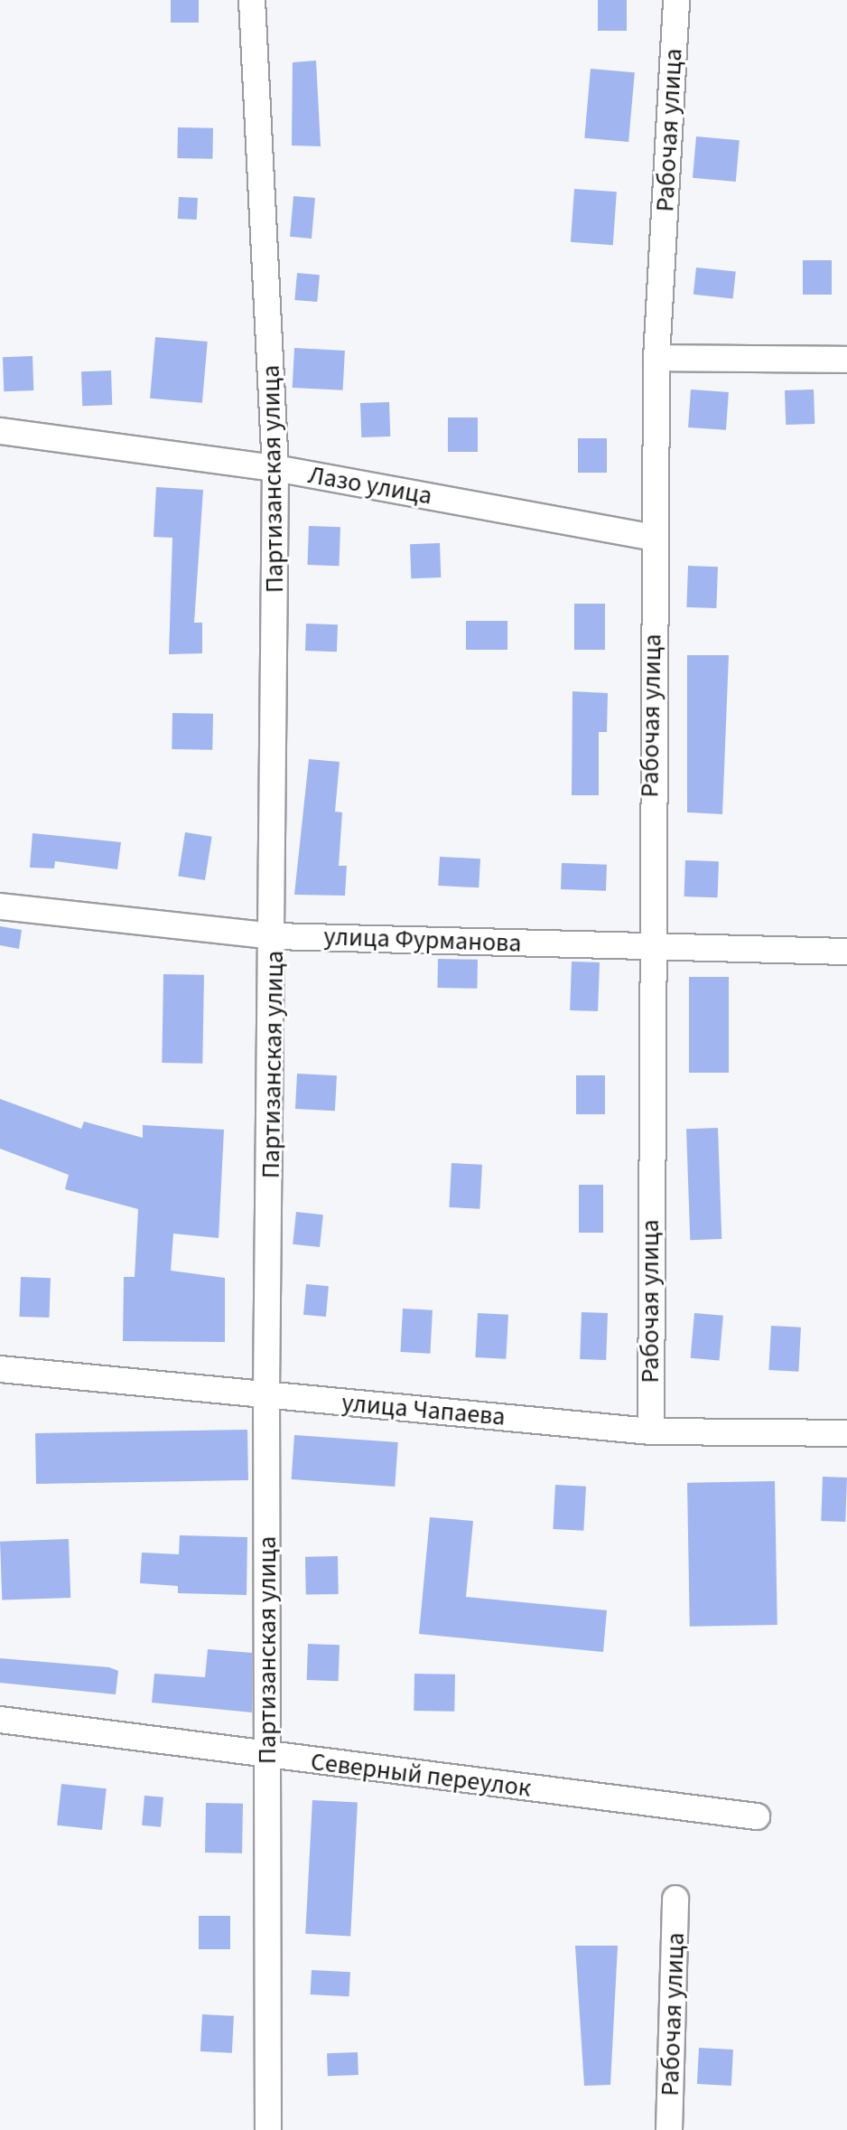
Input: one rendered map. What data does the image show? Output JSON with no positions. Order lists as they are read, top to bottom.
{
  "streets": {
    "street": [
      "Рабочая улица",
      "Партизанская улица",
      "Лазо улица",
      "улица Фурманова",
      "улица Чапаева",
      "Северный переулок"
    ]
  },
  "crossings": [
    ["Рабочая улица", "Лазо улица"],
    ["Рабочая улица", "улица Фурманова"],
    ["Рабочая улица", "улица Чапаева"],
    ["Партизанская улица", "Лазо улица"],
    ["Партизанская улица", "улица Фурманова"],
    ["Партизанская улица", "улица Чапаева"],
    ["Партизанская улица", "Северный переулок"]
  ]
}
